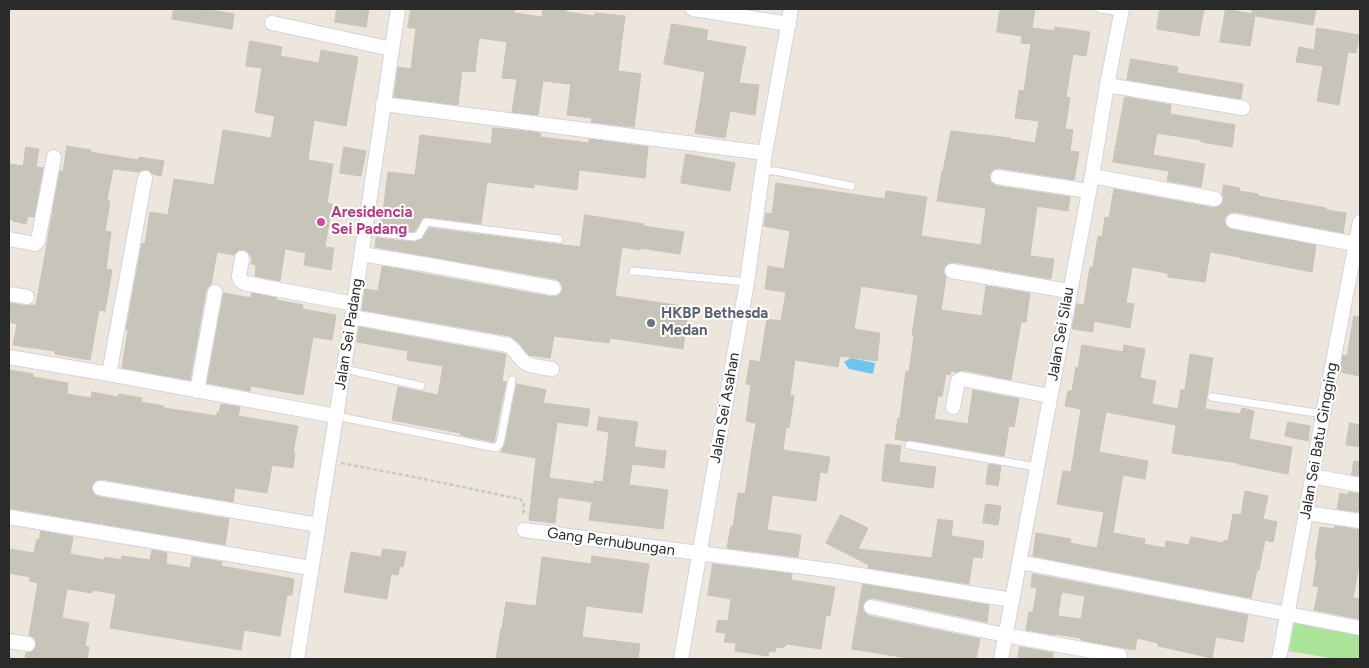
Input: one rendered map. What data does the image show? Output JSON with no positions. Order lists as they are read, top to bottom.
{
  "streets": {
    "street": [
      "Jalan Sei Padang",
      "Jalan Sei Silau",
      "Jalan Sei Asahan",
      "Jalan Sei Batu Gingging",
      "Gang Perhubungan"
    ]
  },
  "crossings": [
    ["Jalan Sei Silau", "Gang Perhubungan"],
    ["Jalan Sei Asahan", "Gang Perhubungan"]
  ],
  "places": ["Aresidencia Sei Padang", "HKBP Bethesda Medan"]
}
